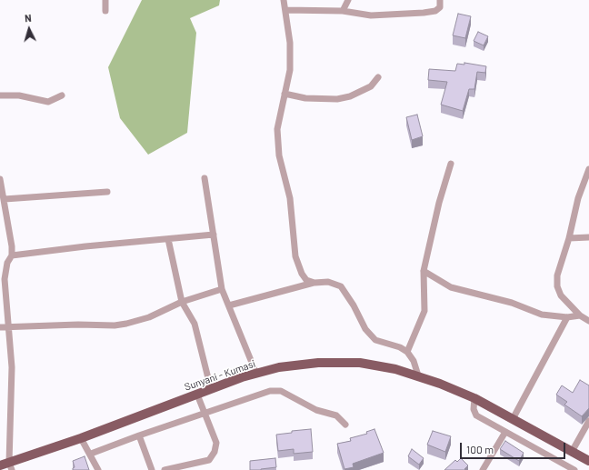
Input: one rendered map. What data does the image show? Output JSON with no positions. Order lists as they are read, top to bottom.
{
  "streets": {
    "main road": ["Sunyani - Kumasi"]
  },
  "scale_bar": "100 m",
  "north": "top"
}
